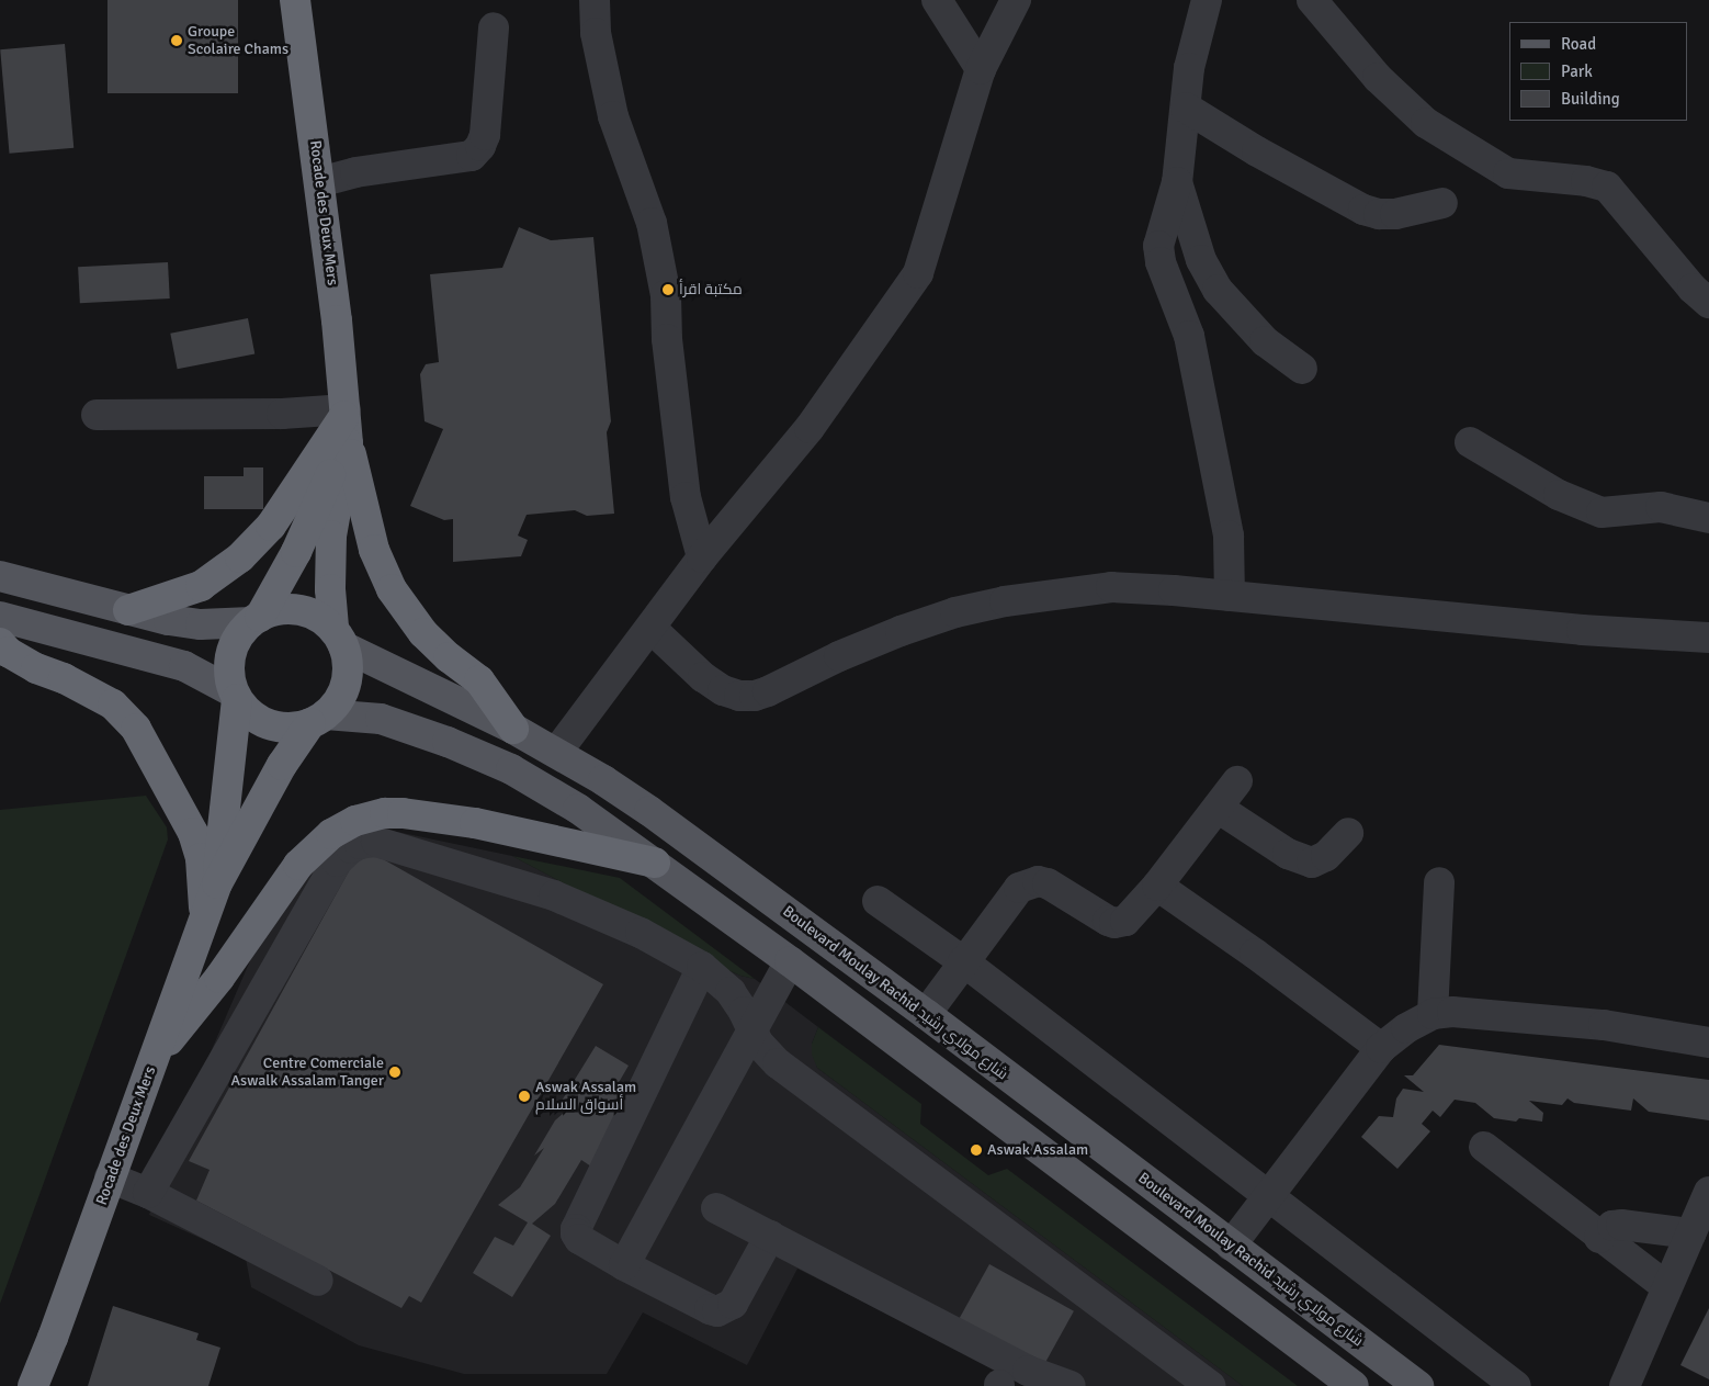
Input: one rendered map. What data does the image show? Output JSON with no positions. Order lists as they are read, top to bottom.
{
  "streets": {
    "highway": ["Rocade des Deux Mers"],
    "main road": ["Boulevard Moulay Rachid شارع مولاي رشيد"]
  },
  "crossings": [
    ["Rocade des Deux Mers", "Boulevard Moulay Rachid شارع مولاي رشيد"]
  ],
  "places": [
    "Groupe Scolaire Chams",
    "مكتبة اقرأ",
    "Centre Comerciale Aswalk Assalam Tanger",
    "Aswak Assalam أسواق السلام",
    "Aswak Assalam"
  ],
  "legend": ["Road", "Park", "Building"]
}
